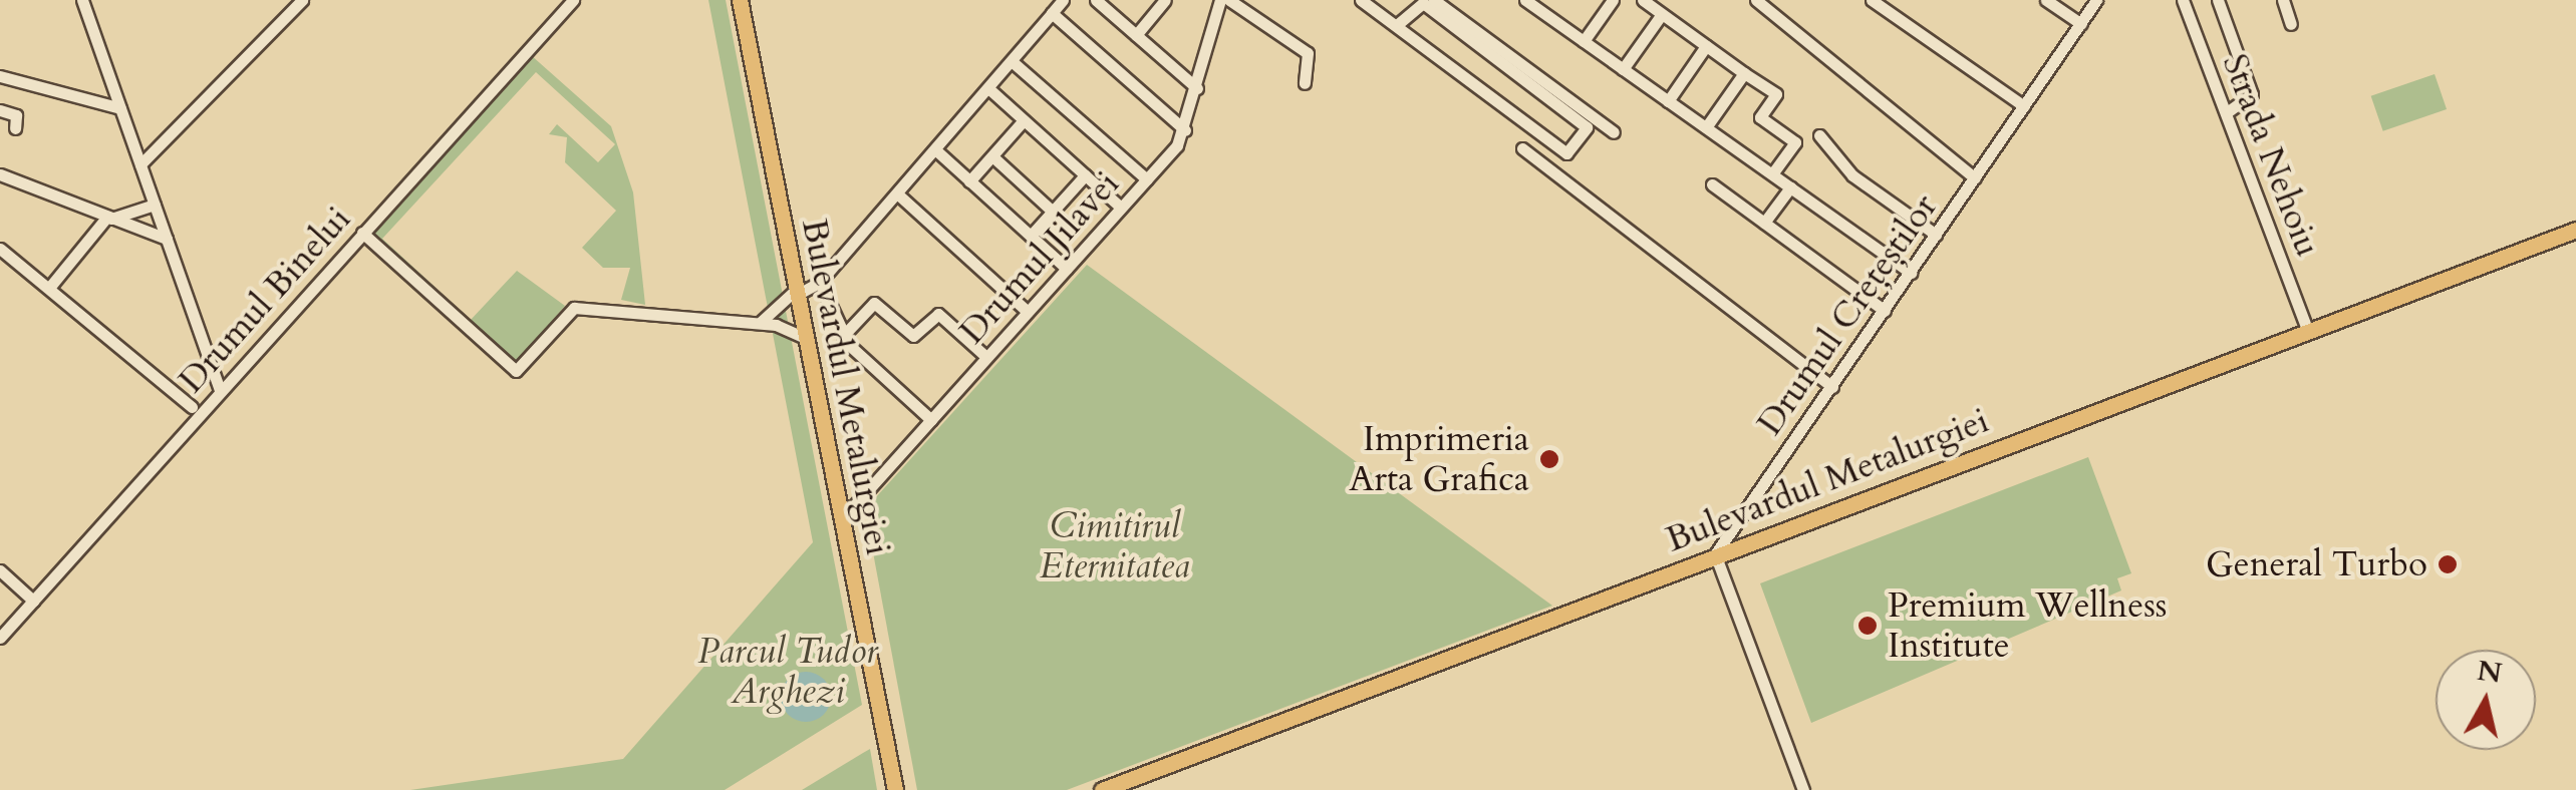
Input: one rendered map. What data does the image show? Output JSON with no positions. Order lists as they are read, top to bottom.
{
  "streets": {
    "main road": ["Bulevardul Metalurgiei"],
    "street": [
      "Strada Nehoiu",
      "Drumul Jilavei",
      "Drumul Binelui",
      "Drumul Crețeștilor"
    ]
  },
  "crossings": [
    ["Strada Nehoiu", "Bulevardul Metalurgiei"],
    ["Drumul Jilavei", "Bulevardul Metalurgiei"],
    ["Drumul Crețeștilor", "Bulevardul Metalurgiei"]
  ],
  "parks": ["Cimitirul Eternitatea", "Parcul Tudor Arghezi"],
  "places": ["Imprimeria Arta Grafica", "General Turbo", "Premium Wellness Institute"],
  "north": "top"
}
